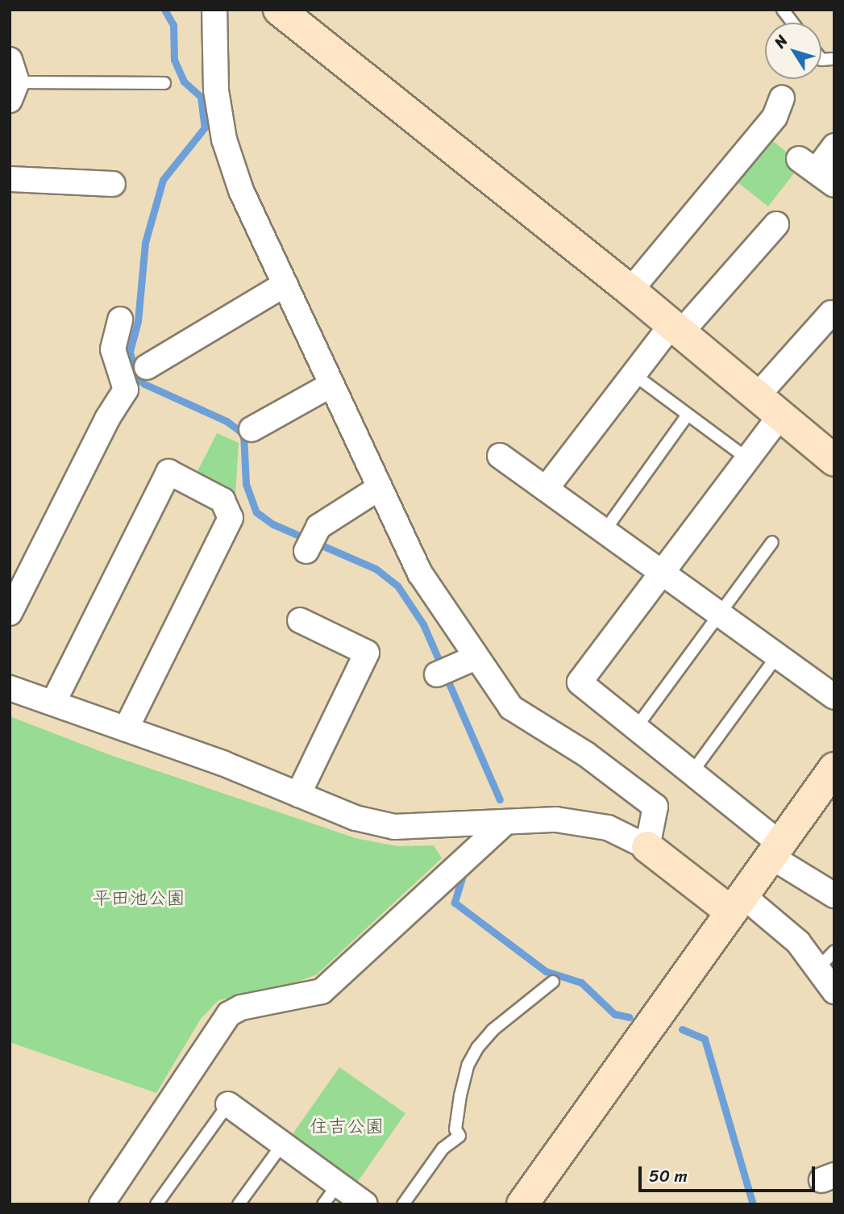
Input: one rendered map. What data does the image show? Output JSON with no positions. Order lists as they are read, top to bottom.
{
  "parks": ["平田池公園", "住吉公園"],
  "scale_bar": "50 m",
  "north": "top left"
}
